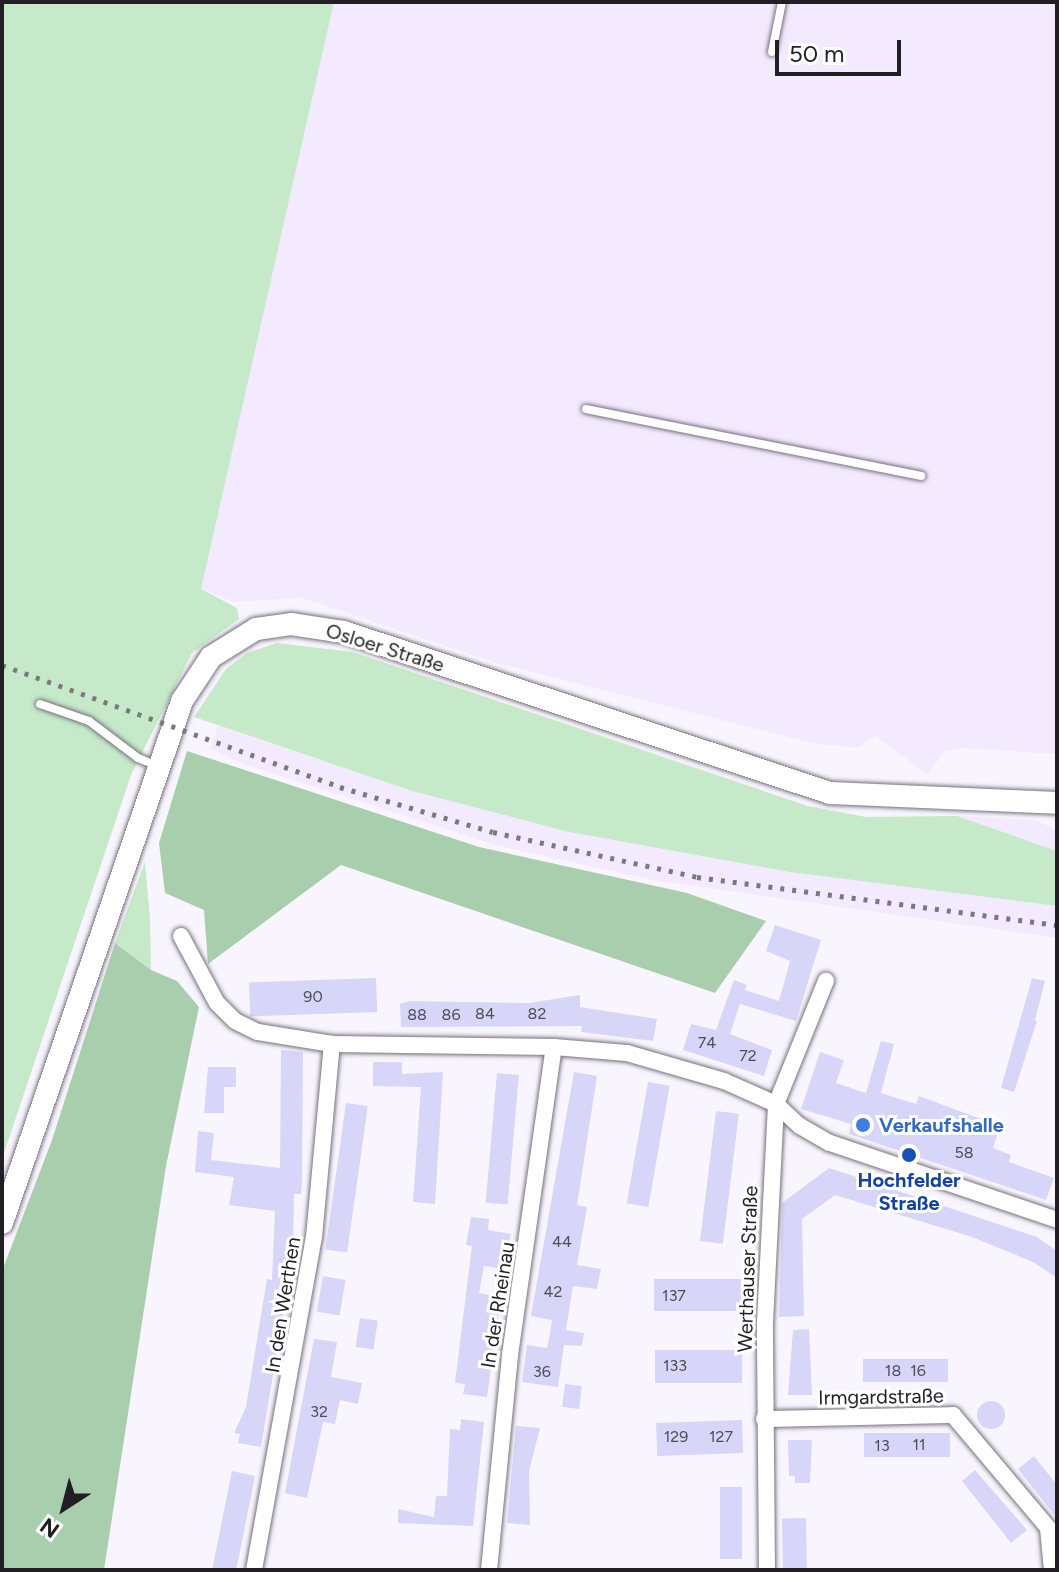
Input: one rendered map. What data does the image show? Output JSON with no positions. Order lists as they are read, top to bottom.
{
  "streets": {
    "main road": ["Osloer Straße"],
    "street": [
      "Werthauser Straße",
      "In den Werthen",
      "In der Rheinau",
      "Irmgardstraße"
    ]
  },
  "crossings": [
    ["Werthauser Straße", "Irmgardstraße"]
  ],
  "places": ["Verkaufshalle", "Hochfelder Straße"],
  "house_numbers": [
    "90",
    "84",
    "82",
    "88",
    "86",
    "74",
    "72",
    "58",
    "44",
    "42",
    "137",
    "133",
    "18",
    "16",
    "36",
    "32",
    "129",
    "127",
    "11",
    "13"
  ],
  "scale_bar": "50 m",
  "north": "bottom left"
}
